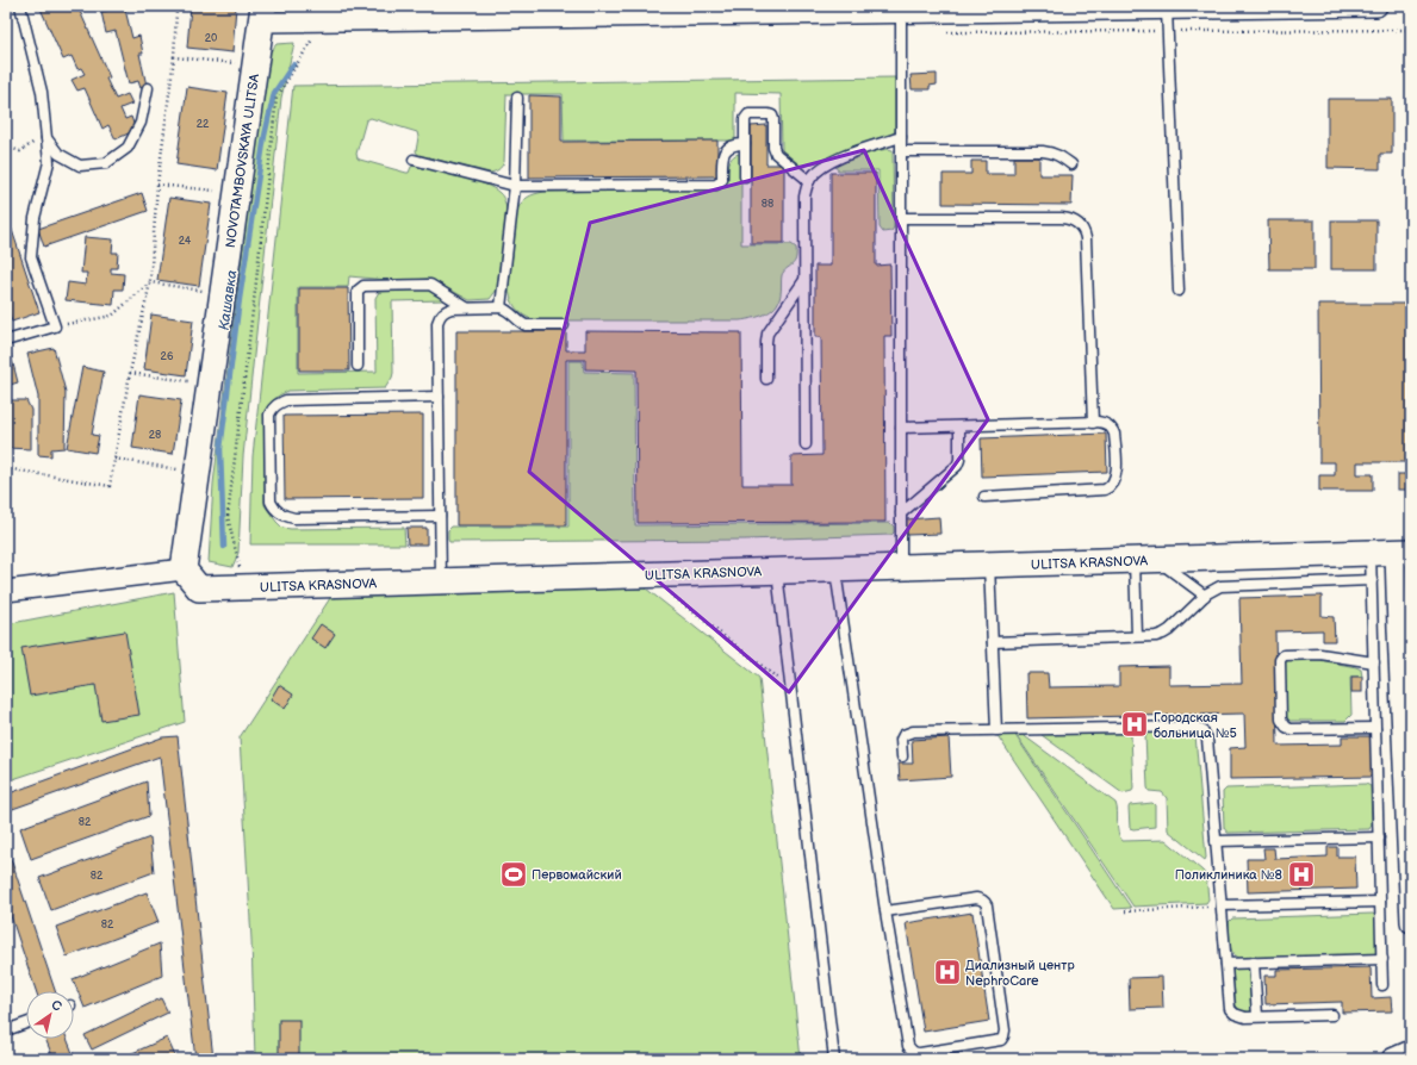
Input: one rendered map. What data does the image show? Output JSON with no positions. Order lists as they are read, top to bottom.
{
  "streets": {
    "street": ["NOVOTAMBOVSKAYA ULITSA", "ULITSA KRASNOVA"]
  },
  "crossings": [
    ["NOVOTAMBOVSKAYA ULITSA", "ULITSA KRASNOVA"]
  ],
  "water": ["Кашавка"],
  "places": {
    "hospital": ["Городская больница №5", "Поликлиника №8", "Диализный центр NephroCare"],
    "sports": ["Первомайский"]
  },
  "house_numbers": [
    "20",
    "22",
    "88",
    "24",
    "26",
    "28",
    "82",
    "82",
    "82"
  ],
  "north": "top right"
}
